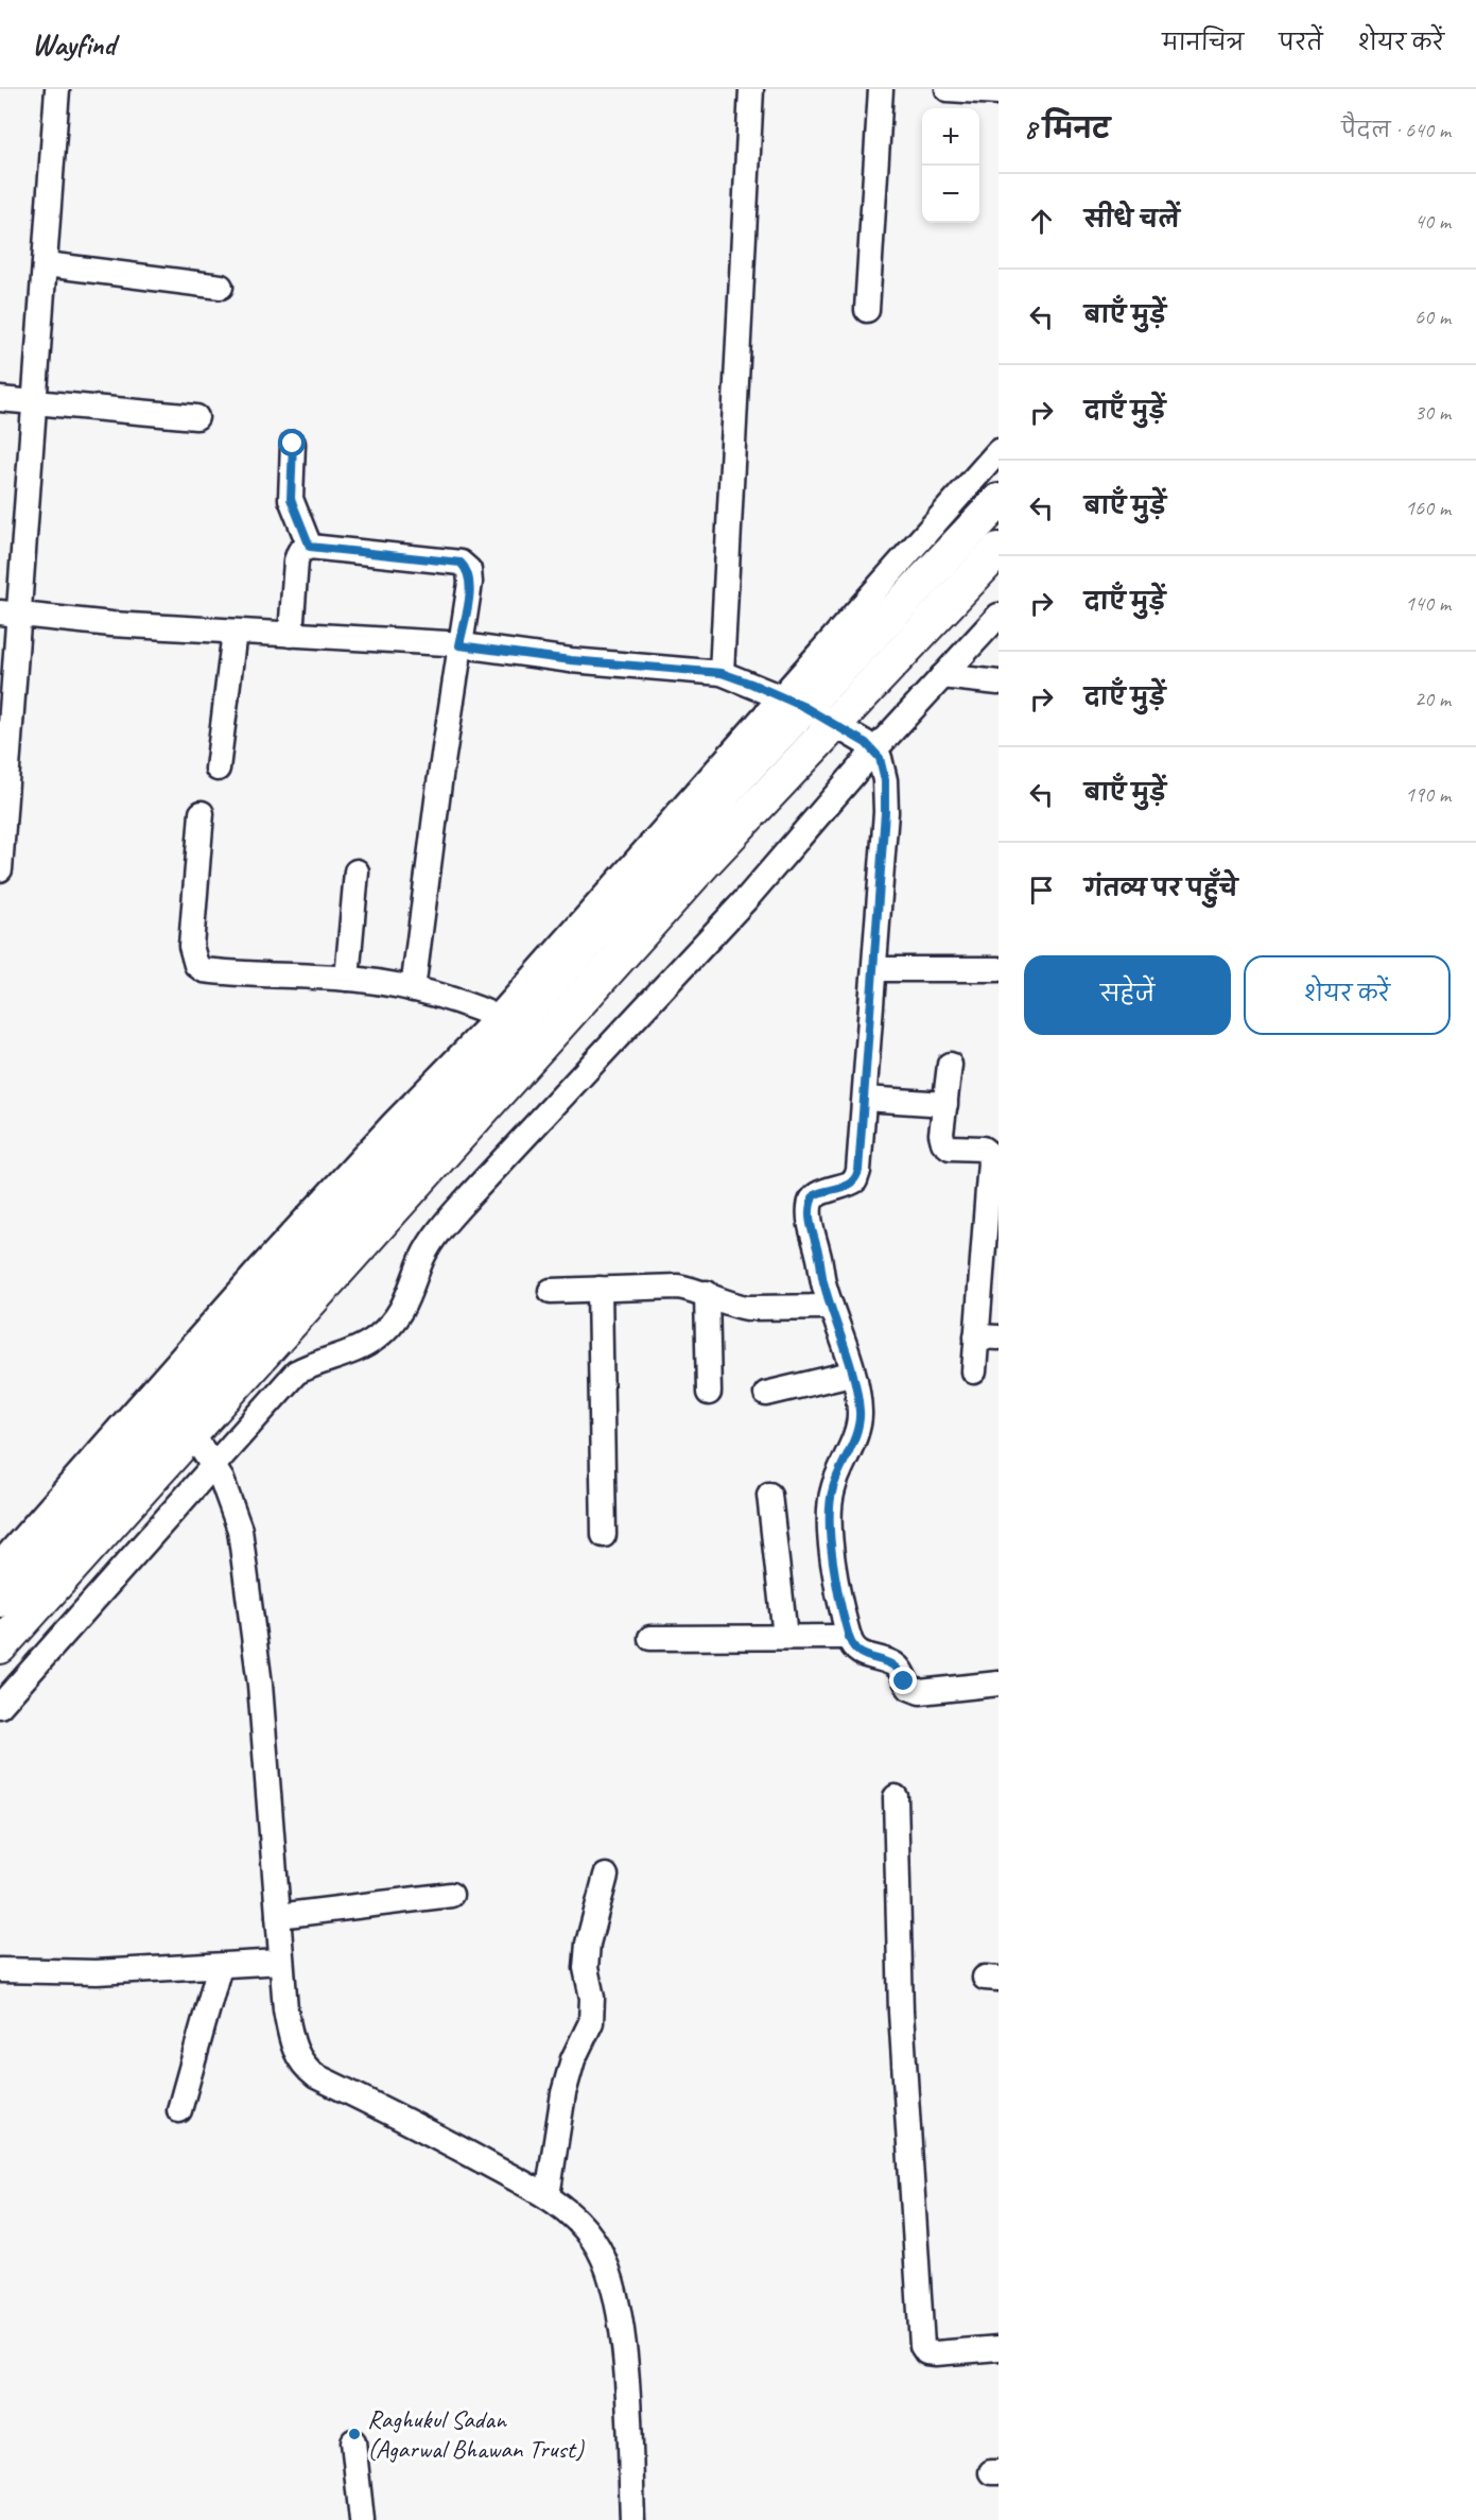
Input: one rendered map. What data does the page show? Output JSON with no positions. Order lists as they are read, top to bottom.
{
  "places": ["Raghukul Sadan (Agarwal Bhawan Trust)"],
  "page": {
    "header": "Wayfind",
    "nav": ["मानचित्र", "परतें", "शेयर करें"],
    "heading": ["8 मिनट", "पैदल · 640 m"],
    "map_buttons": ["+", "−"],
    "list": [
      ["सीधे चलें", "40 m"],
      ["बाएँ मुड़ें", "60 m"],
      ["दाएँ मुड़ें", "30 m"],
      ["बाएँ मुड़ें", "160 m"],
      ["दाएँ मुड़ें", "140 m"],
      ["दाएँ मुड़ें", "20 m"],
      ["बाएँ मुड़ें", "190 m"],
      "गंतव्य पर पहुँचे"
    ],
    "buttons": ["सहेजें", "शेयर करें"]
  }
}
